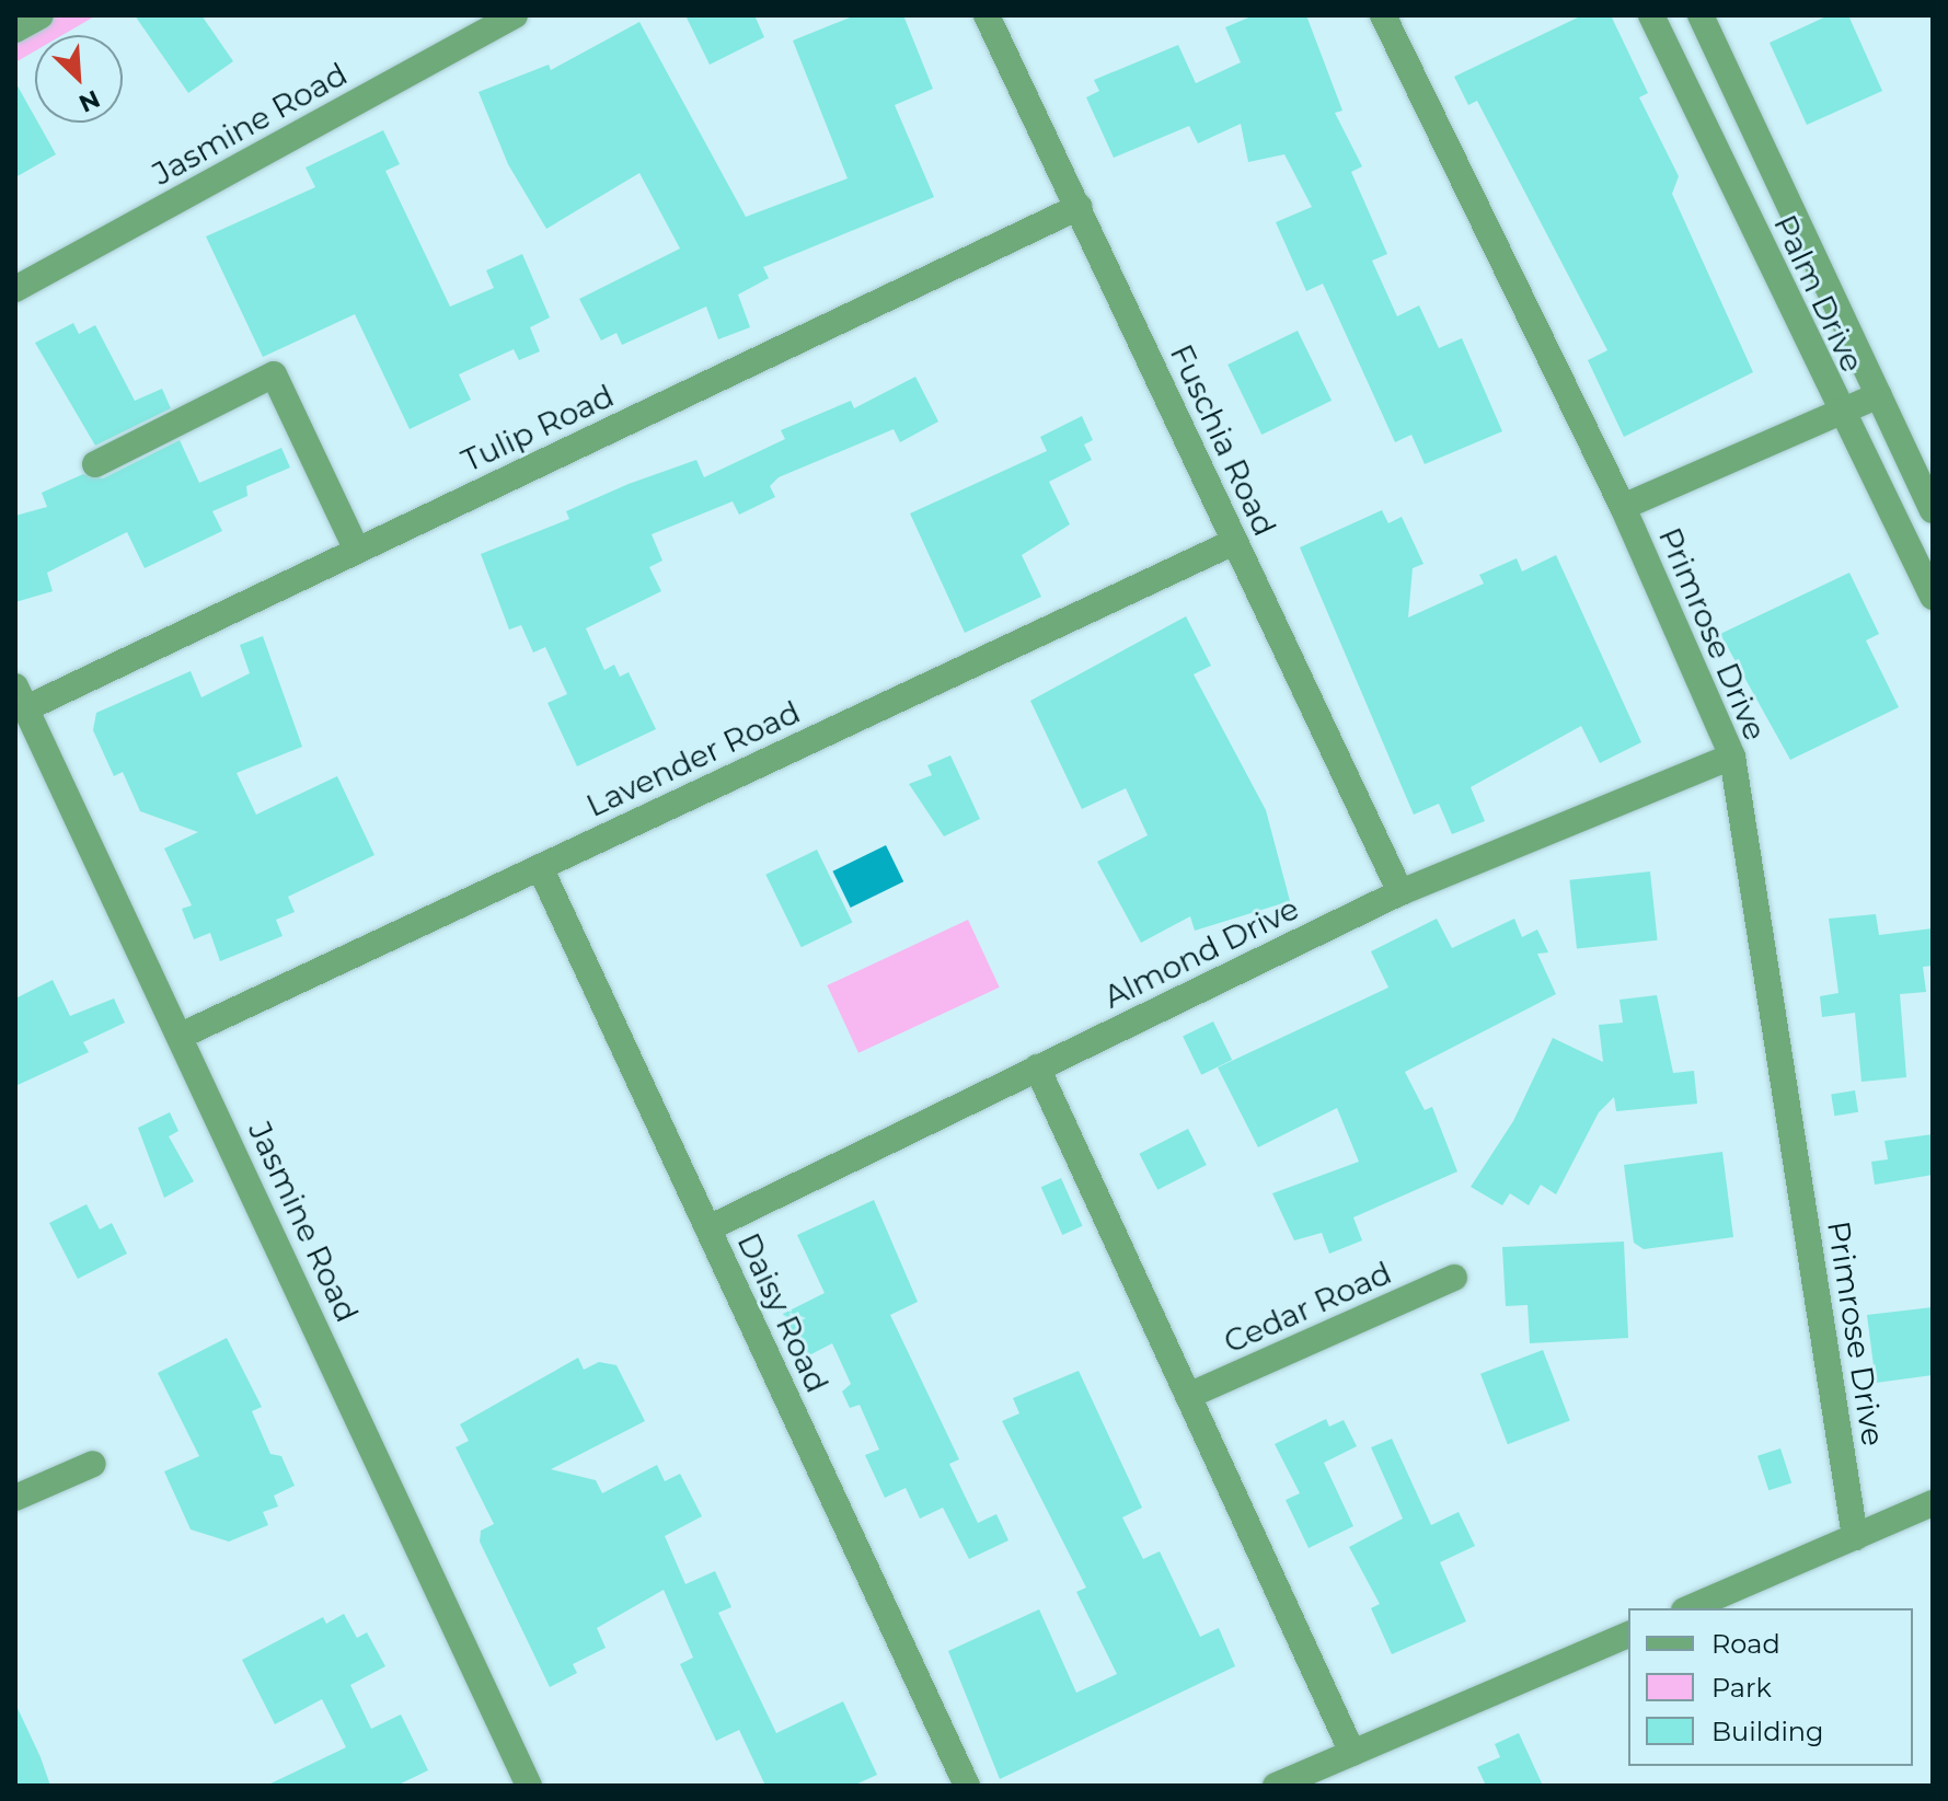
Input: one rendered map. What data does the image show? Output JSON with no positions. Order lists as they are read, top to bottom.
{
  "streets": {
    "street": [
      "Jasmine Road",
      "Palm Drive",
      "Tulip Road",
      "Fuschia Road",
      "Primrose Drive",
      "Lavender Road",
      "Almond Drive",
      "Cedar Road",
      "Daisy Road"
    ]
  },
  "crossings": [
    ["Jasmine Road", "Tulip Road"],
    ["Jasmine Road", "Lavender Road"],
    ["Tulip Road", "Fuschia Road"],
    ["Fuschia Road", "Lavender Road"],
    ["Fuschia Road", "Almond Drive"],
    ["Primrose Drive", "Almond Drive"],
    ["Lavender Road", "Daisy Road"],
    ["Almond Drive", "Daisy Road"]
  ],
  "legend": ["Road", "Park", "Building"],
  "north": "bottom right"
}
